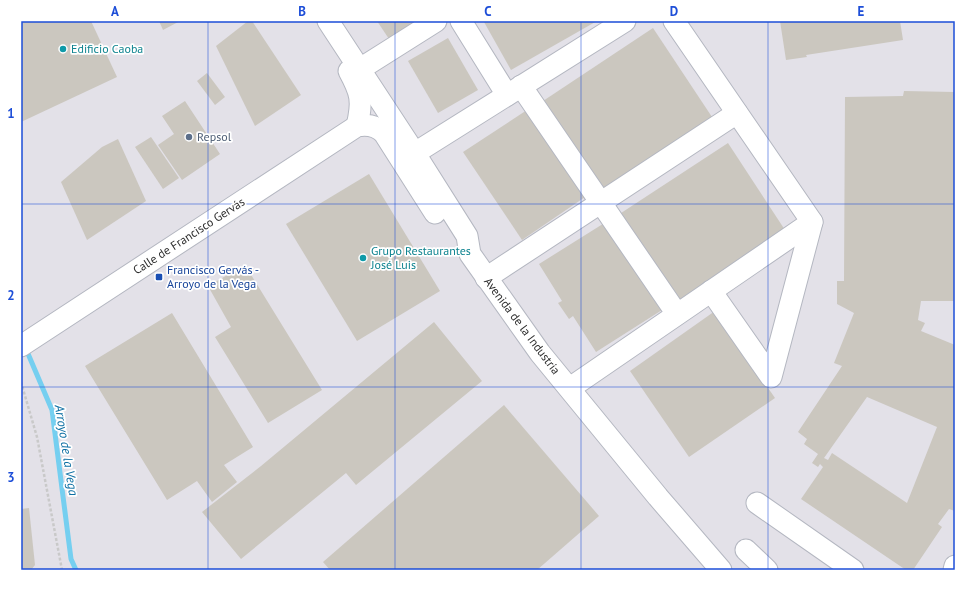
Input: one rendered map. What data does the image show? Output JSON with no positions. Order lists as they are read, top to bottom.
{
  "streets": {
    "street": ["Calle de Francisco Gervás", "Avenida de la Industria"]
  },
  "water": ["Arroyo de la Vega"],
  "places": {
    "other": ["Edificio Caoba", "Repsol", "Grupo Restaurantes José Luis"],
    "transit": ["Francisco Gervás - Arroyo de la Vega"]
  },
  "grid": {
    "columns": [
      "A",
      "B",
      "C",
      "D",
      "E"
    ],
    "rows": ["1", "2", "3"]
  }
}
